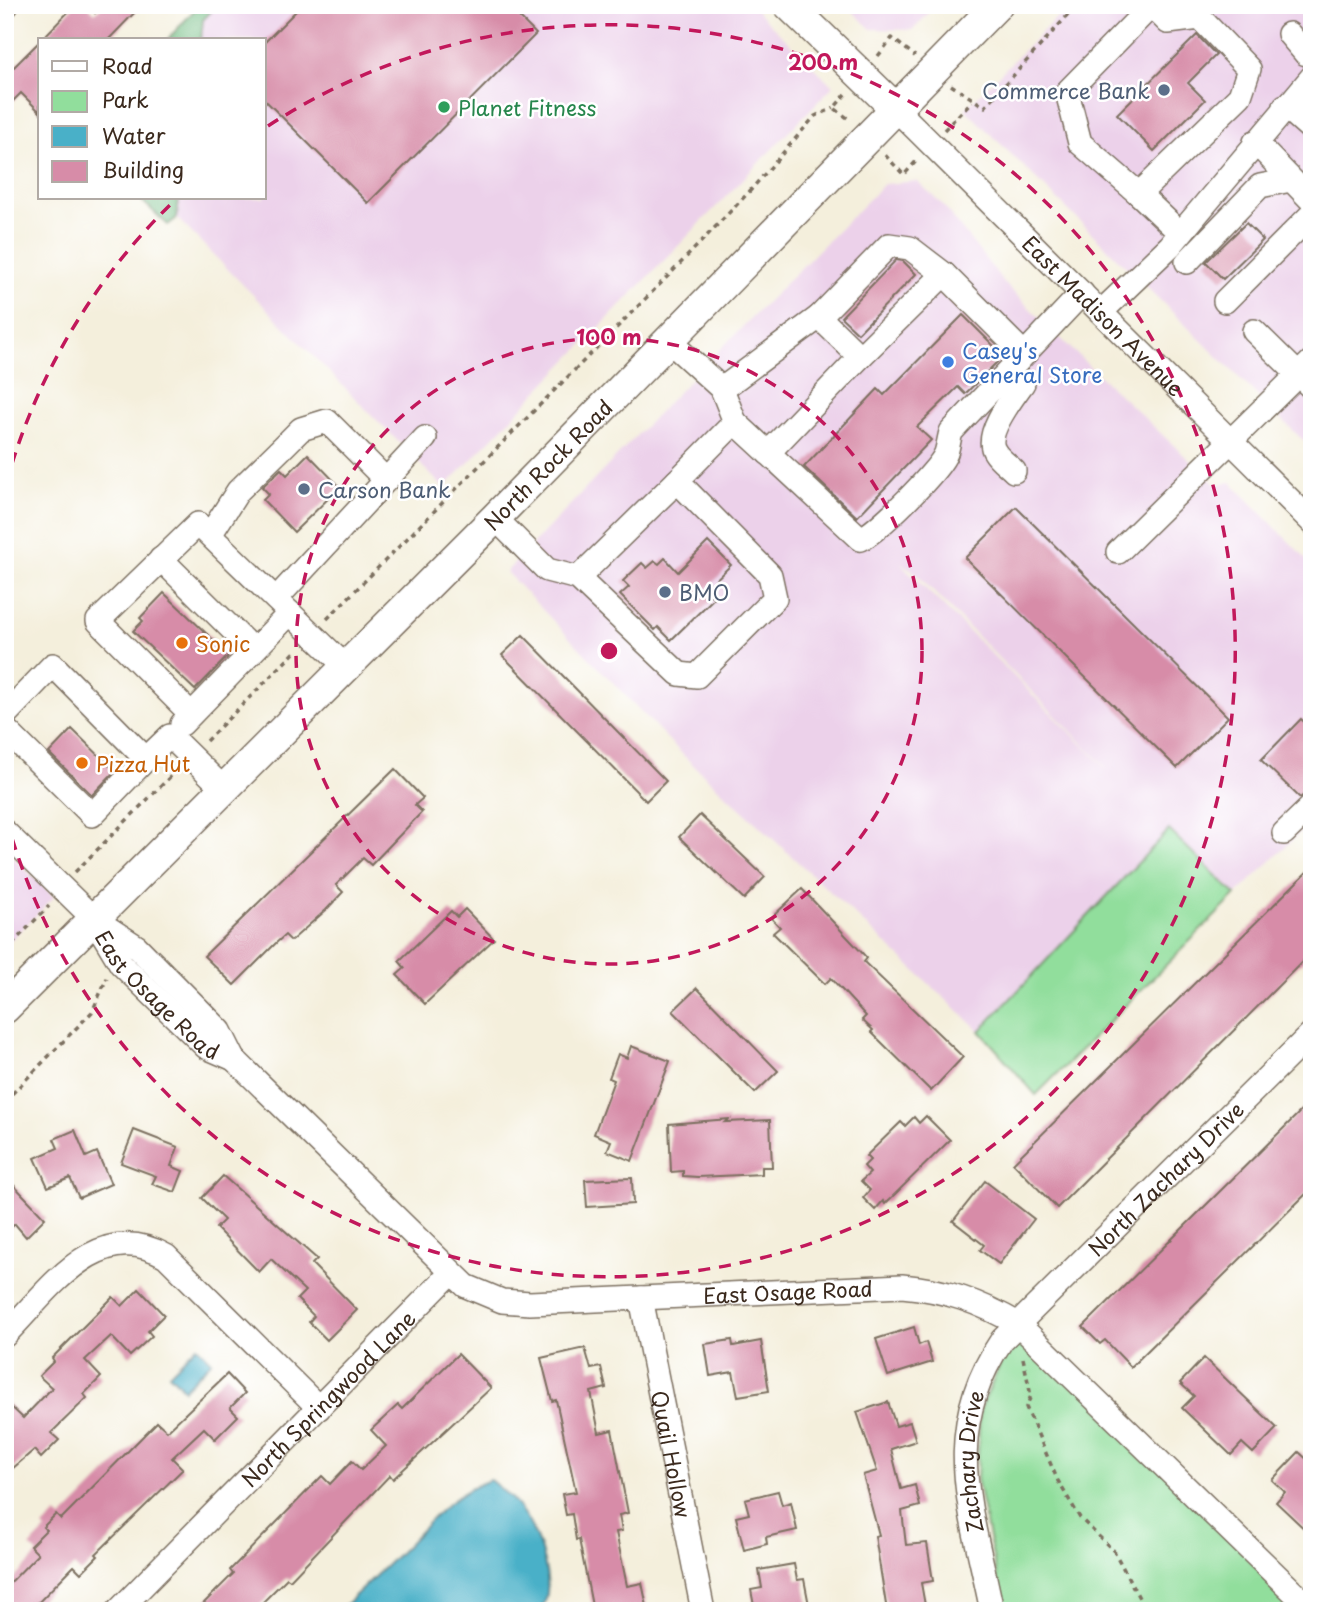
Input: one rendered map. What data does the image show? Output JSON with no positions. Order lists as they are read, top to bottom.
{
  "streets": {
    "main road": ["North Rock Road"],
    "street": [
      "East Madison Avenue",
      "East Osage Road",
      "North Zachary Drive",
      "North Springwood Lane",
      "Quail Hollow",
      "Zachary Drive"
    ]
  },
  "crossings": [
    ["East Madison Avenue", "North Rock Road"],
    ["North Rock Road", "East Osage Road"],
    ["East Osage Road", "North Zachary Drive"],
    ["East Osage Road", "North Springwood Lane"],
    ["East Osage Road", "Quail Hollow"],
    ["East Osage Road", "Zachary Drive"],
    ["North Zachary Drive", "Zachary Drive"]
  ],
  "places": [
    "Commerce Bank",
    "Planet Fitness",
    "Casey's General Store",
    "Carson Bank",
    "BMO",
    "Sonic",
    "Pizza Hut"
  ],
  "legend": [
    "Road",
    "Park",
    "Water",
    "Building"
  ],
  "rings": ["200 m", "100 m"]
}
